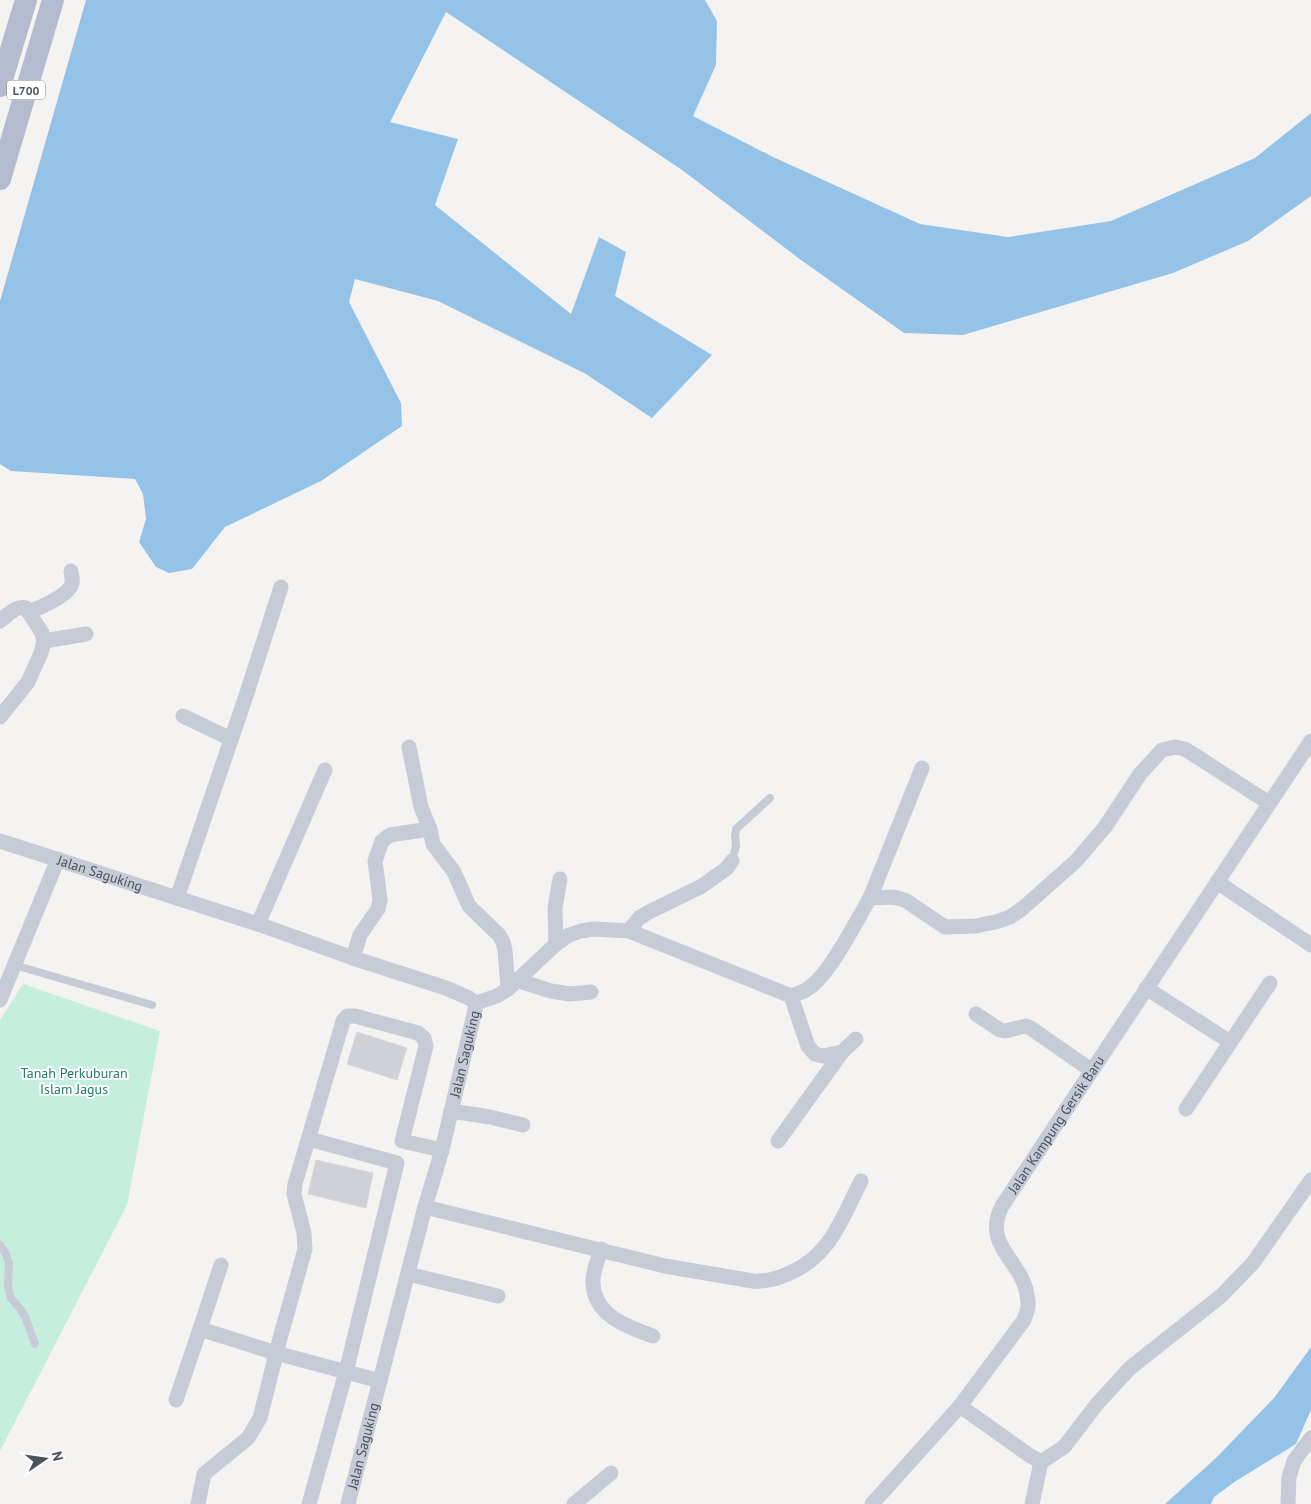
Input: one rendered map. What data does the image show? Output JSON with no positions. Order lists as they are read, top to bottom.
{
  "streets": {
    "main road": ["L700"],
    "street": ["Jalan Saguking", "Jalan Kampung Gersik Baru"]
  },
  "parks": ["Tanah Perkuburan Islam Jagus"],
  "north": "right"
}
